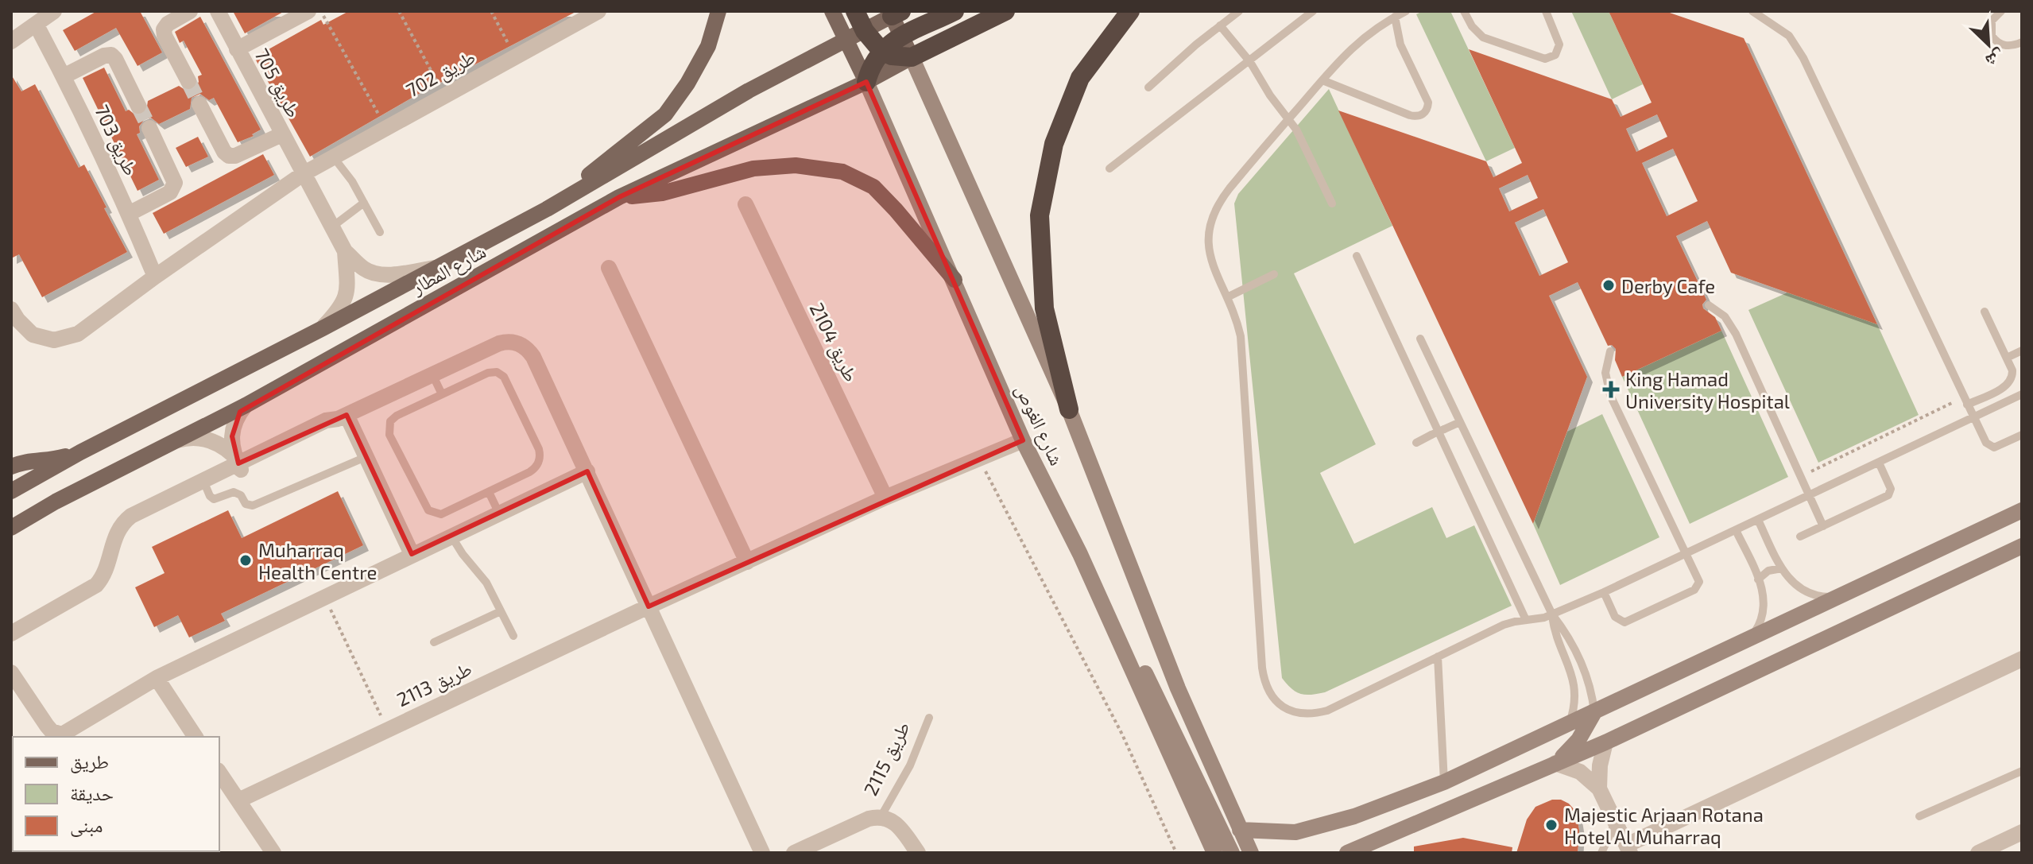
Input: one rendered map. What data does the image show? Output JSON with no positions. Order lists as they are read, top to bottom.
{
  "streets": {
    "main road": ["شارع المطار", "شارع الغوص"],
    "street": [
      "طريق 702",
      "طريق 705",
      "طريق 703",
      "طريق 2104",
      "طريق 2113",
      "طريق 2115"
    ]
  },
  "crossings": [
    ["طريق 702", "طريق 705"],
    ["طريق 702", "طريق 703"],
    ["شارع المطار", "شارع الغوص"]
  ],
  "places": {
    "other": ["Derby Cafe", "Muharraq Health Centre", "Majestic Arjaan Rotana Hotel Al Muharraq"],
    "health": ["King Hamad University Hospital"]
  },
  "legend": ["طريق", "حديقة", "مبنى"],
  "north": "bottom right"
}
